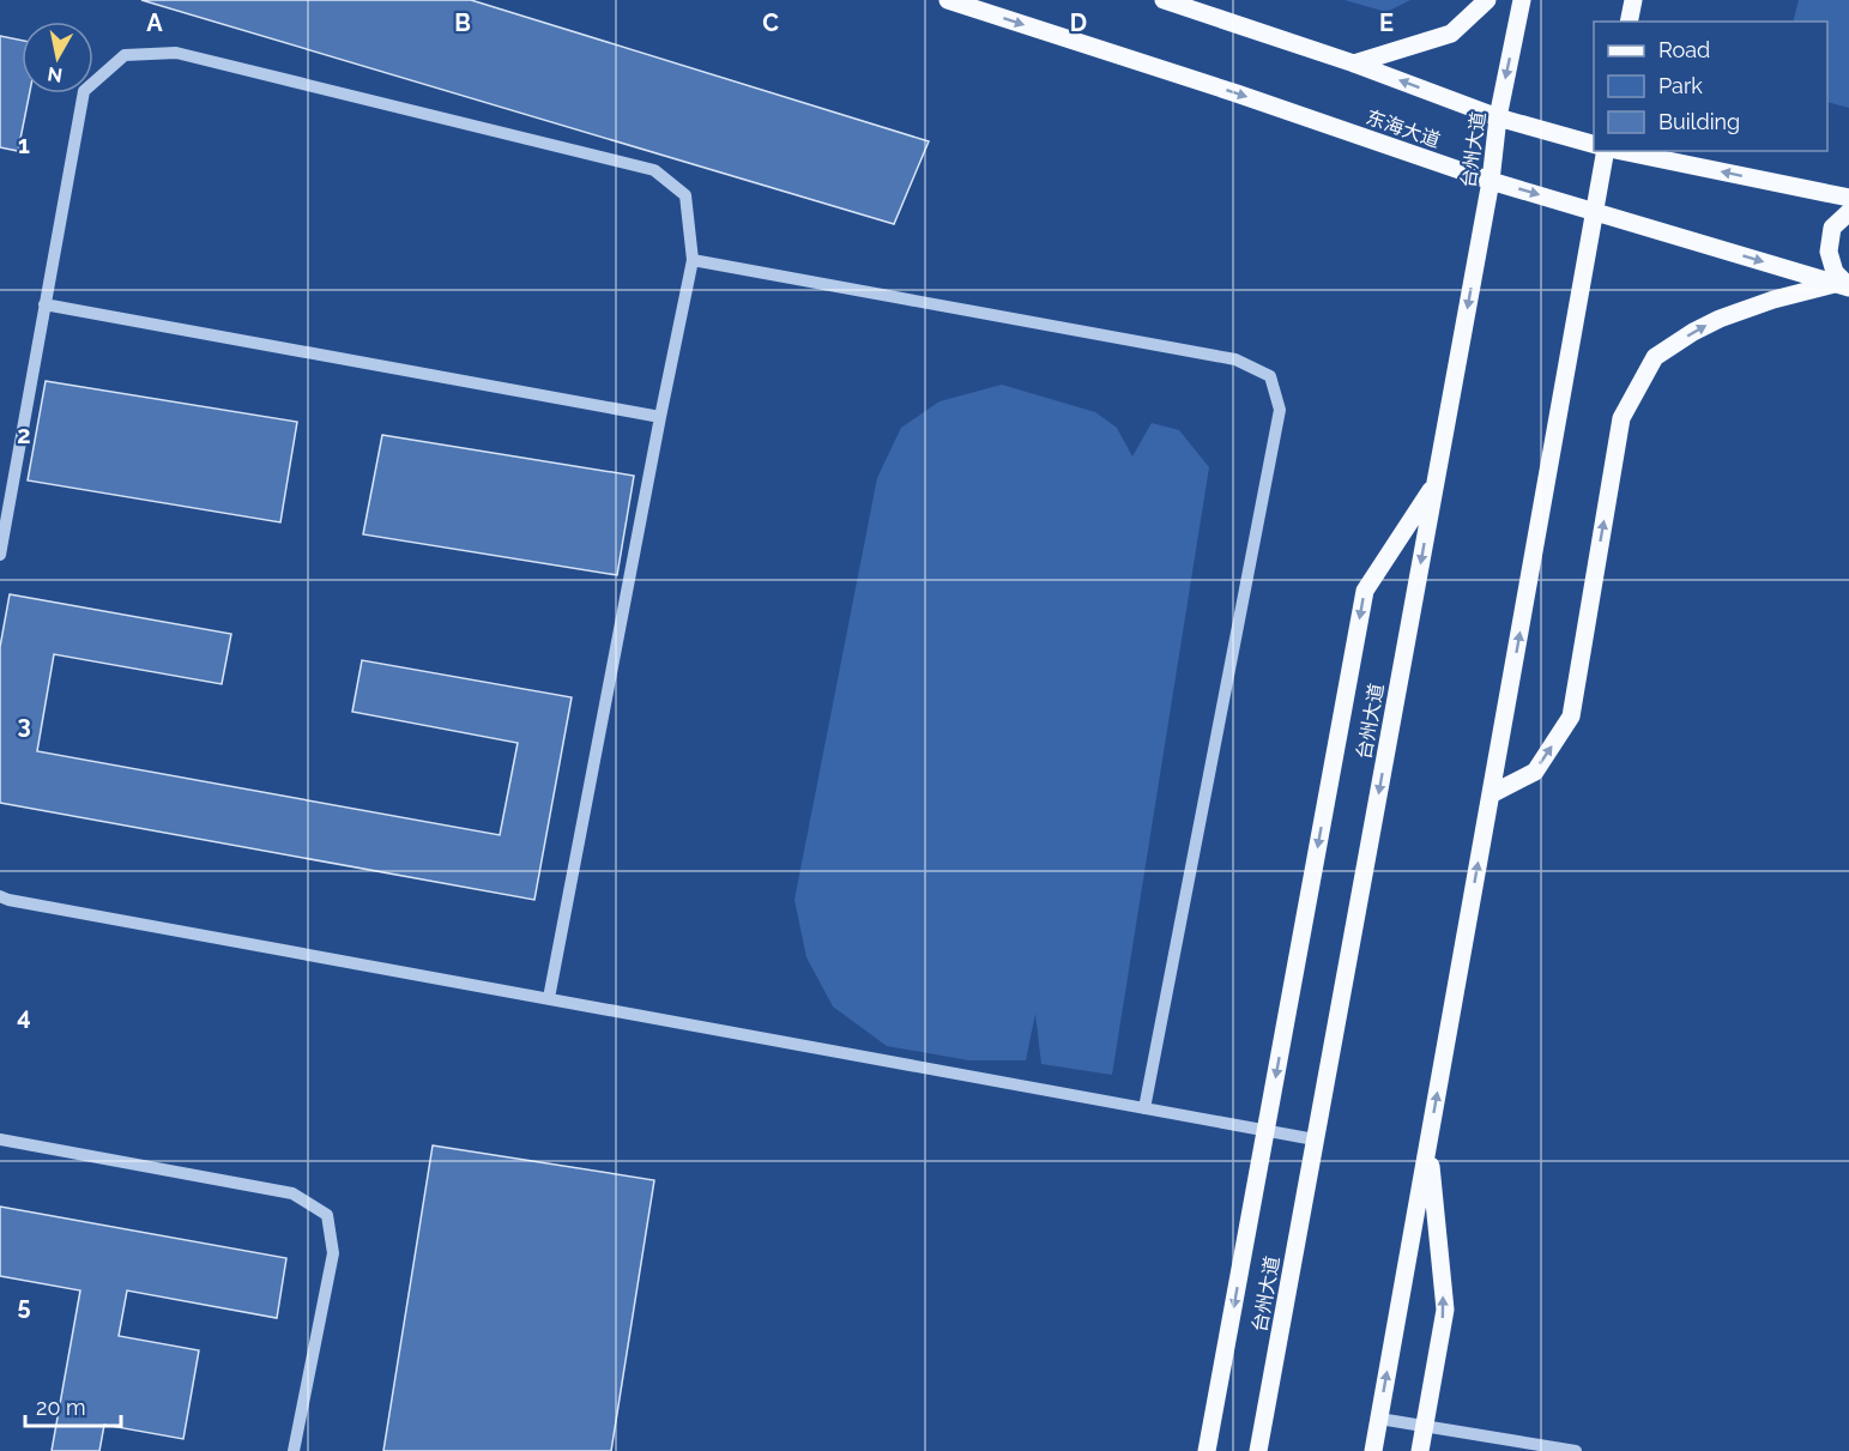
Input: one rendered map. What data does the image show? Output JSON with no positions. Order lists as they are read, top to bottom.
{
  "streets": {
    "main road": ["东海大道", "台州大道"]
  },
  "crossings": [
    ["东海大道", "台州大道"]
  ],
  "legend": ["Road", "Park", "Building"],
  "scale_bar": "20 m",
  "north": "bottom",
  "grid": {
    "columns": [
      "A",
      "B",
      "C",
      "D",
      "E"
    ],
    "rows": [
      "1",
      "2",
      "3",
      "4",
      "5"
    ]
  }
}
